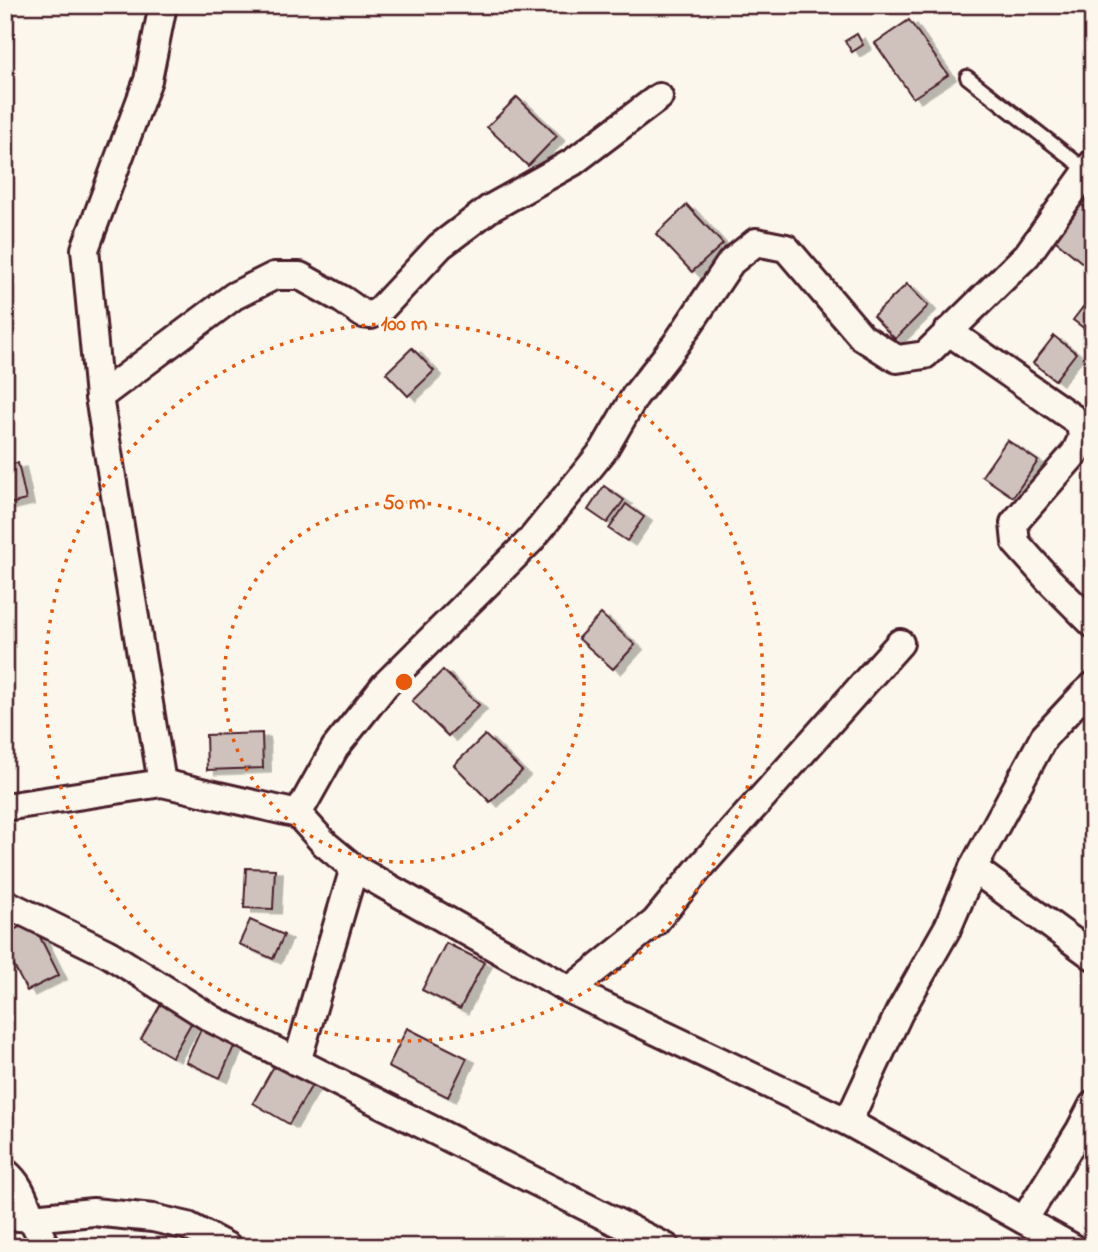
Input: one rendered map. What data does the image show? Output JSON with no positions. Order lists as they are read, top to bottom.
{
  "rings": ["100 m", "50 m"]
}
